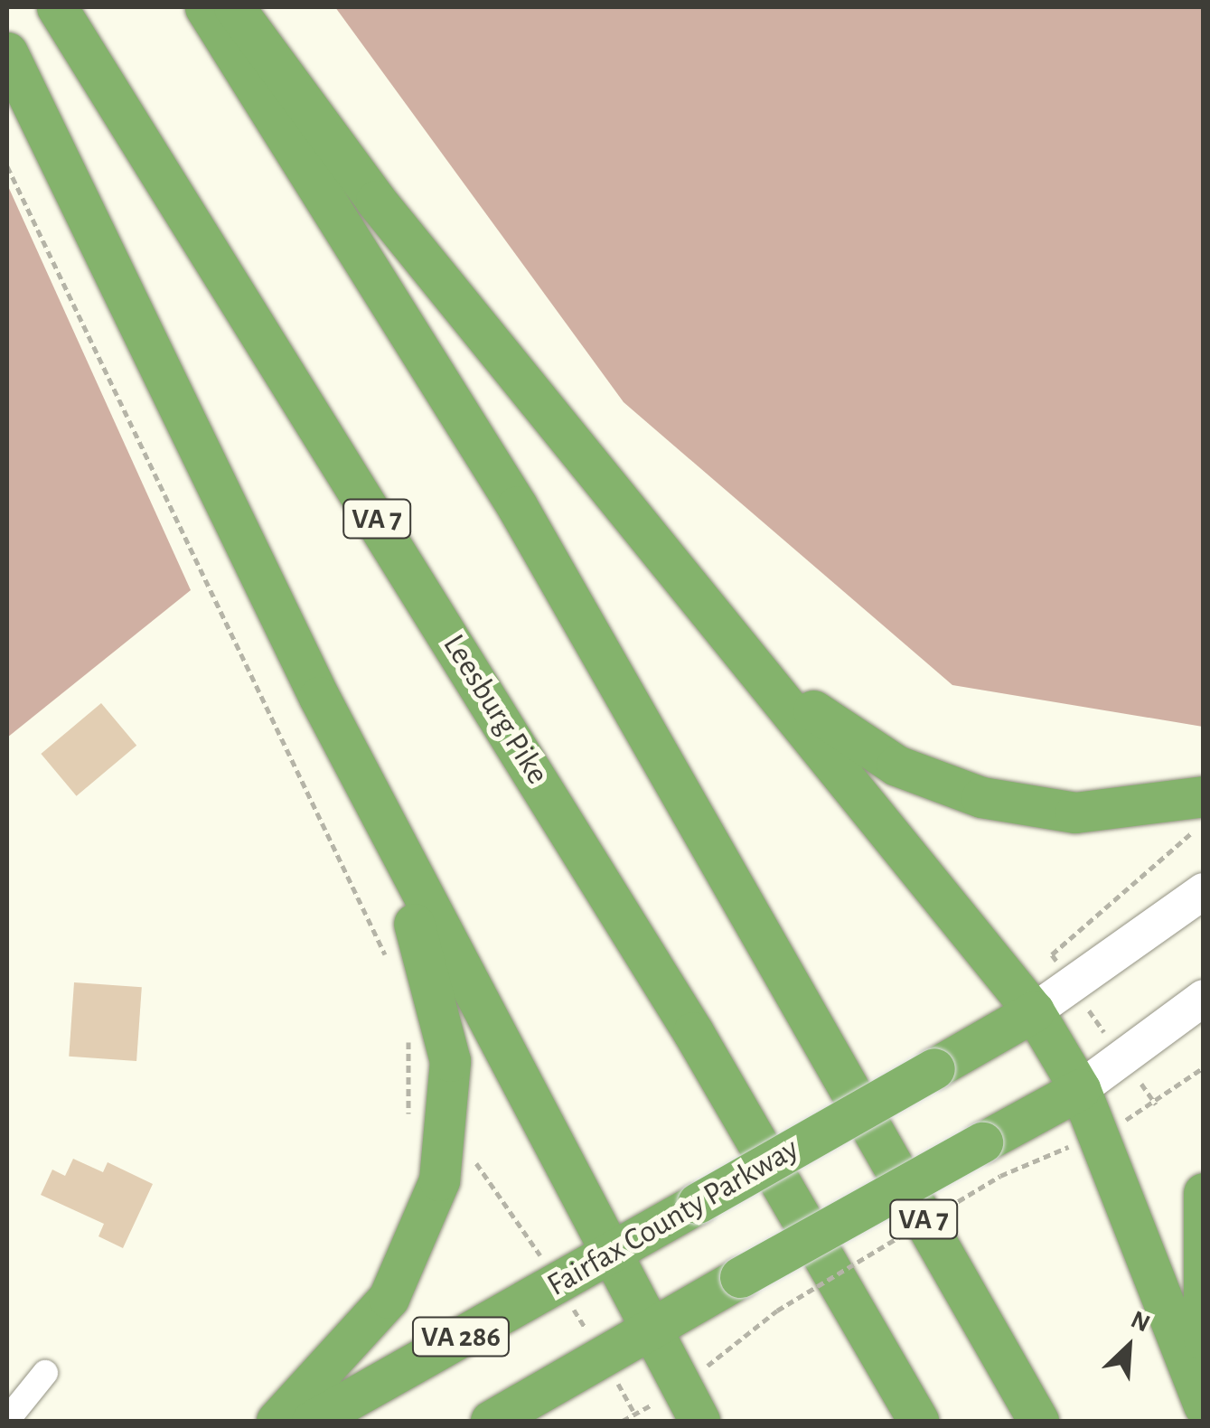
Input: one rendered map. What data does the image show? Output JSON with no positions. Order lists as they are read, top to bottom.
{
  "streets": {
    "highway": [
      "VA 7",
      "Leesburg Pike",
      "Fairfax County Parkway",
      "VA 286"
    ]
  },
  "north": "top right"
}
